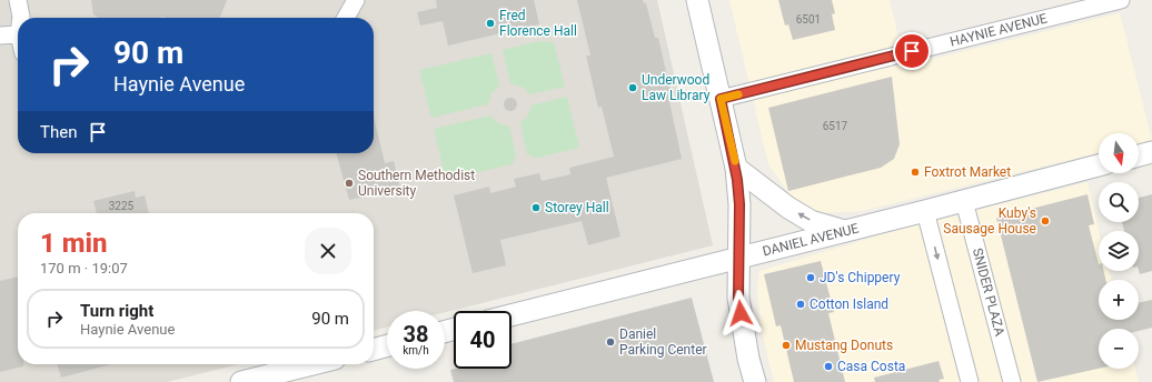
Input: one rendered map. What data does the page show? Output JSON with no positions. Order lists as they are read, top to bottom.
{
  "streets": {
    "street": ["HAYNIE AVENUE", "DANIEL AVENUE", "SNIDER PLAZA"]
  },
  "crossings": [
    ["DANIEL AVENUE", "SNIDER PLAZA"]
  ],
  "places": [
    "Fred Florence Hall",
    "Underwood Law Library",
    "Foxtrot Market",
    "Southern Methodist University",
    "Storey Hall",
    "Kuby's Sausage House",
    "JD's Chippery",
    "Cotton Island",
    "Daniel Parking Center",
    "Mustang Donuts",
    "Casa Costa"
  ],
  "house_numbers": ["6501", "6517", "3225"],
  "north": "bottom",
  "page": {
    "turn": ["90 m", "Haynie Avenue"],
    "then": "Then",
    "map_buttons": ["+", "−"],
    "heading": ["1 min", "170 m · 19:07"],
    "list": [
      {
        "name": "Turn right",
        "note": "Haynie Avenue",
        "value": "90 m"
      }
    ],
    "speed": "38 km/h",
    "limit": "40"
  }
}
